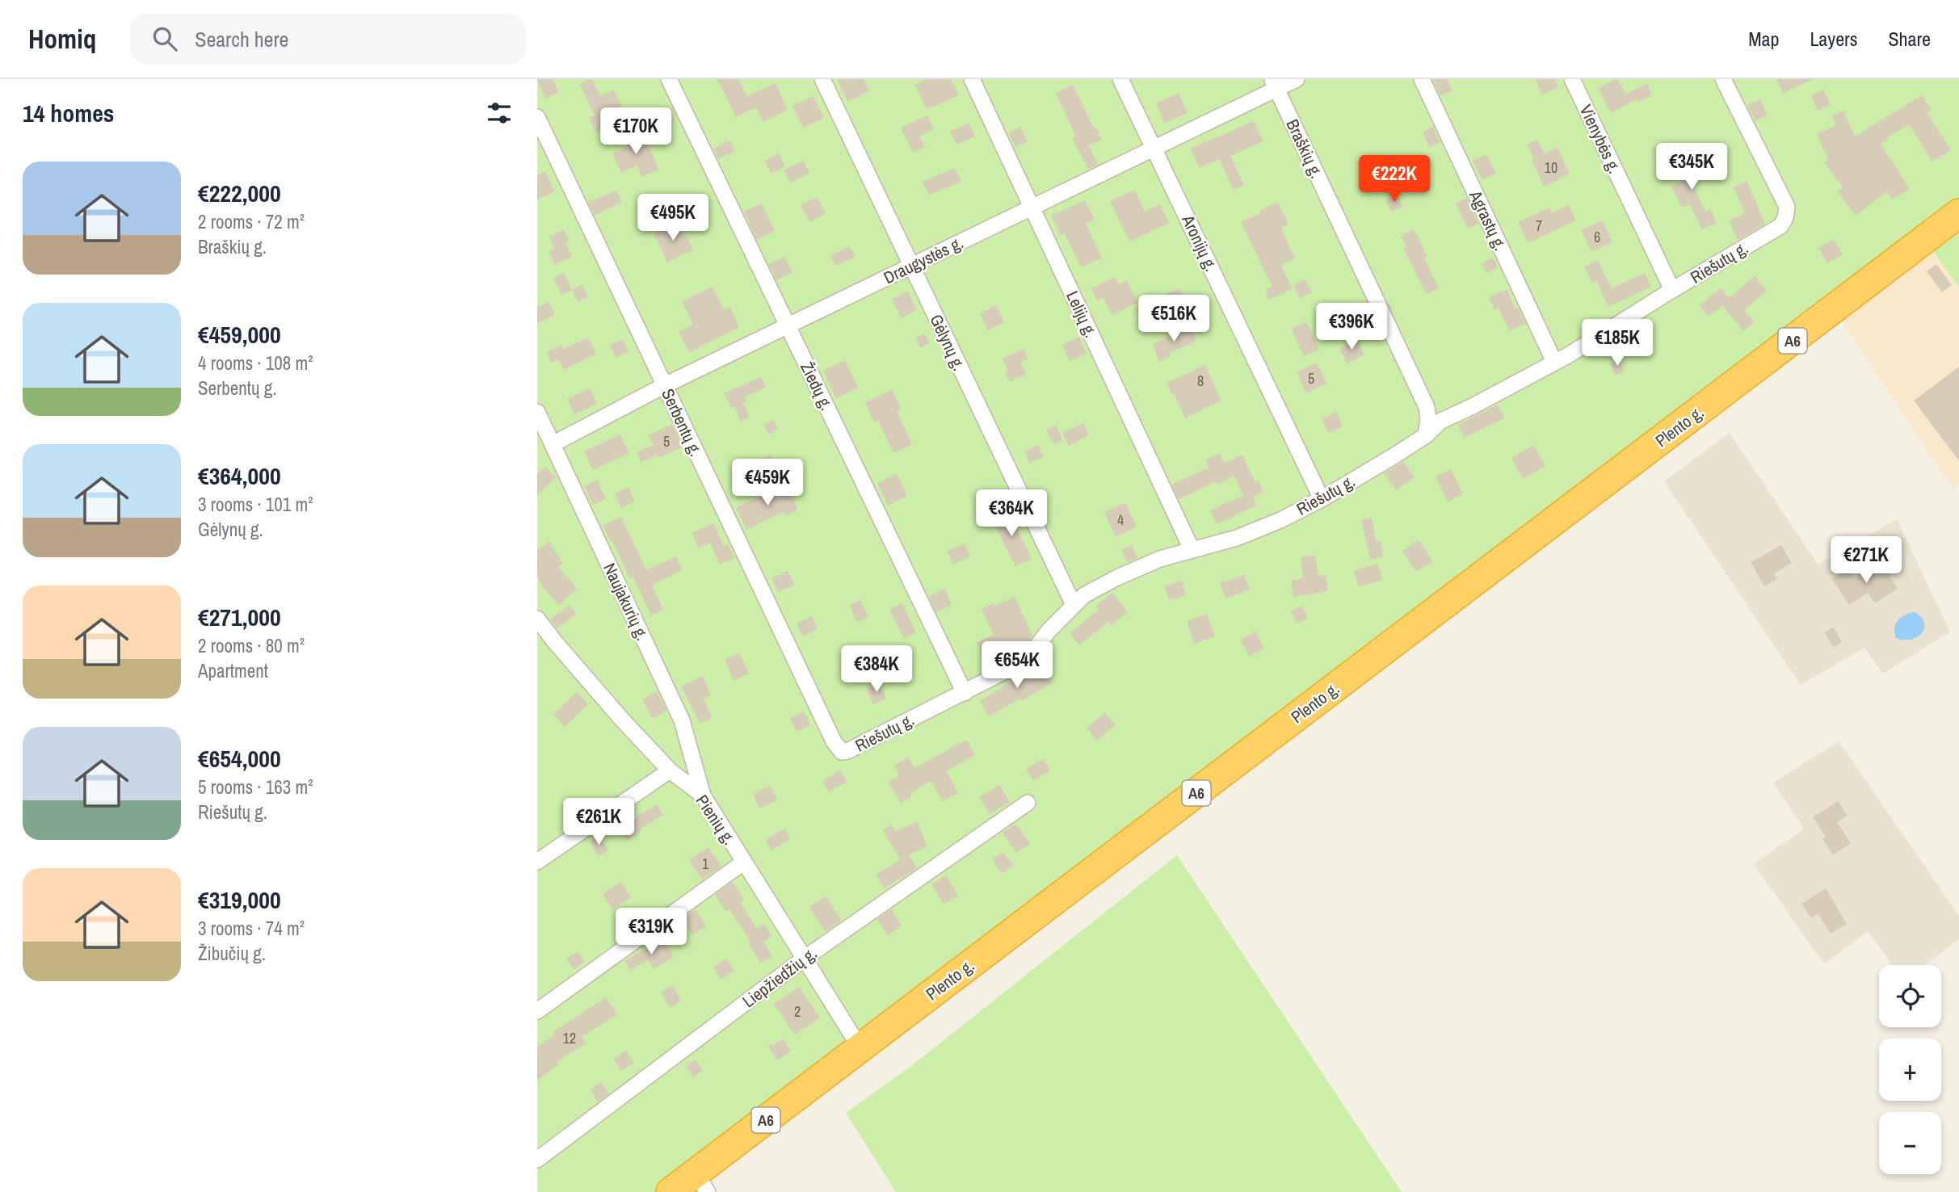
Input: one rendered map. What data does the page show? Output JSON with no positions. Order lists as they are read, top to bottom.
{
  "streets": {
    "highway": ["A6", "Plento g."],
    "street": [
      "Vienybės g.",
      "Braškių g.",
      "Agrastų g.",
      "Aronijų g.",
      "Draugystės g.",
      "Riešutų g.",
      "Lelijų g.",
      "Gėlynų g.",
      "Žiedų g.",
      "Serbentų g.",
      "Naujakurių g.",
      "Pienių g.",
      "Liepžiedžių g."
    ]
  },
  "crossings": [
    ["Vienybės g.", "Riešutų g."],
    ["Braškių g.", "Draugystės g."],
    ["Braškių g.", "Riešutų g."],
    ["Agrastų g.", "Riešutų g."],
    ["Aronijų g.", "Draugystės g."],
    ["Aronijų g.", "Riešutų g."],
    ["Draugystės g.", "Lelijų g."],
    ["Draugystės g.", "Gėlynų g."],
    ["Draugystės g.", "Žiedų g."],
    ["Draugystės g.", "Serbentų g."],
    ["Draugystės g.", "Naujakurių g."],
    ["Riešutų g.", "Lelijų g."],
    ["Riešutų g.", "Gėlynų g."],
    ["Riešutų g.", "Žiedų g."],
    ["Riešutų g.", "Serbentų g."],
    ["Plento g.", "Pienių g."],
    ["Naujakurių g.", "Pienių g."],
    ["Pienių g.", "Liepžiedžių g."]
  ],
  "house_numbers": [
    "10",
    "7",
    "6",
    "5",
    "8",
    "5",
    "4",
    "1",
    "2",
    "12"
  ],
  "page": {
    "header": "Homiq",
    "search": "Search here",
    "nav": ["Map", "Layers", "Share"],
    "heading": "14 homes",
    "price": [
      "€170K",
      "€345K",
      "€222K",
      "€495K",
      "€516K",
      "€396K",
      "€185K",
      "€459K",
      "€364K",
      "€271K",
      "€654K",
      "€384K",
      "€261K",
      "€319K"
    ],
    "list": [
      {
        "name": "€222,000",
        "note": "2 rooms · 72 m² · Braškių g."
      },
      {
        "name": "€459,000",
        "note": "4 rooms · 108 m² · Serbentų g."
      },
      {
        "name": "€364,000",
        "note": "3 rooms · 101 m² · Gėlynų g."
      },
      {
        "name": "€271,000",
        "note": "2 rooms · 80 m² · Apartment"
      },
      {
        "name": "€654,000",
        "note": "5 rooms · 163 m² · Riešutų g."
      },
      {
        "name": "€319,000",
        "note": "3 rooms · 74 m² · Žibučių g."
      }
    ],
    "map_buttons": ["+", "−"]
  }
}
